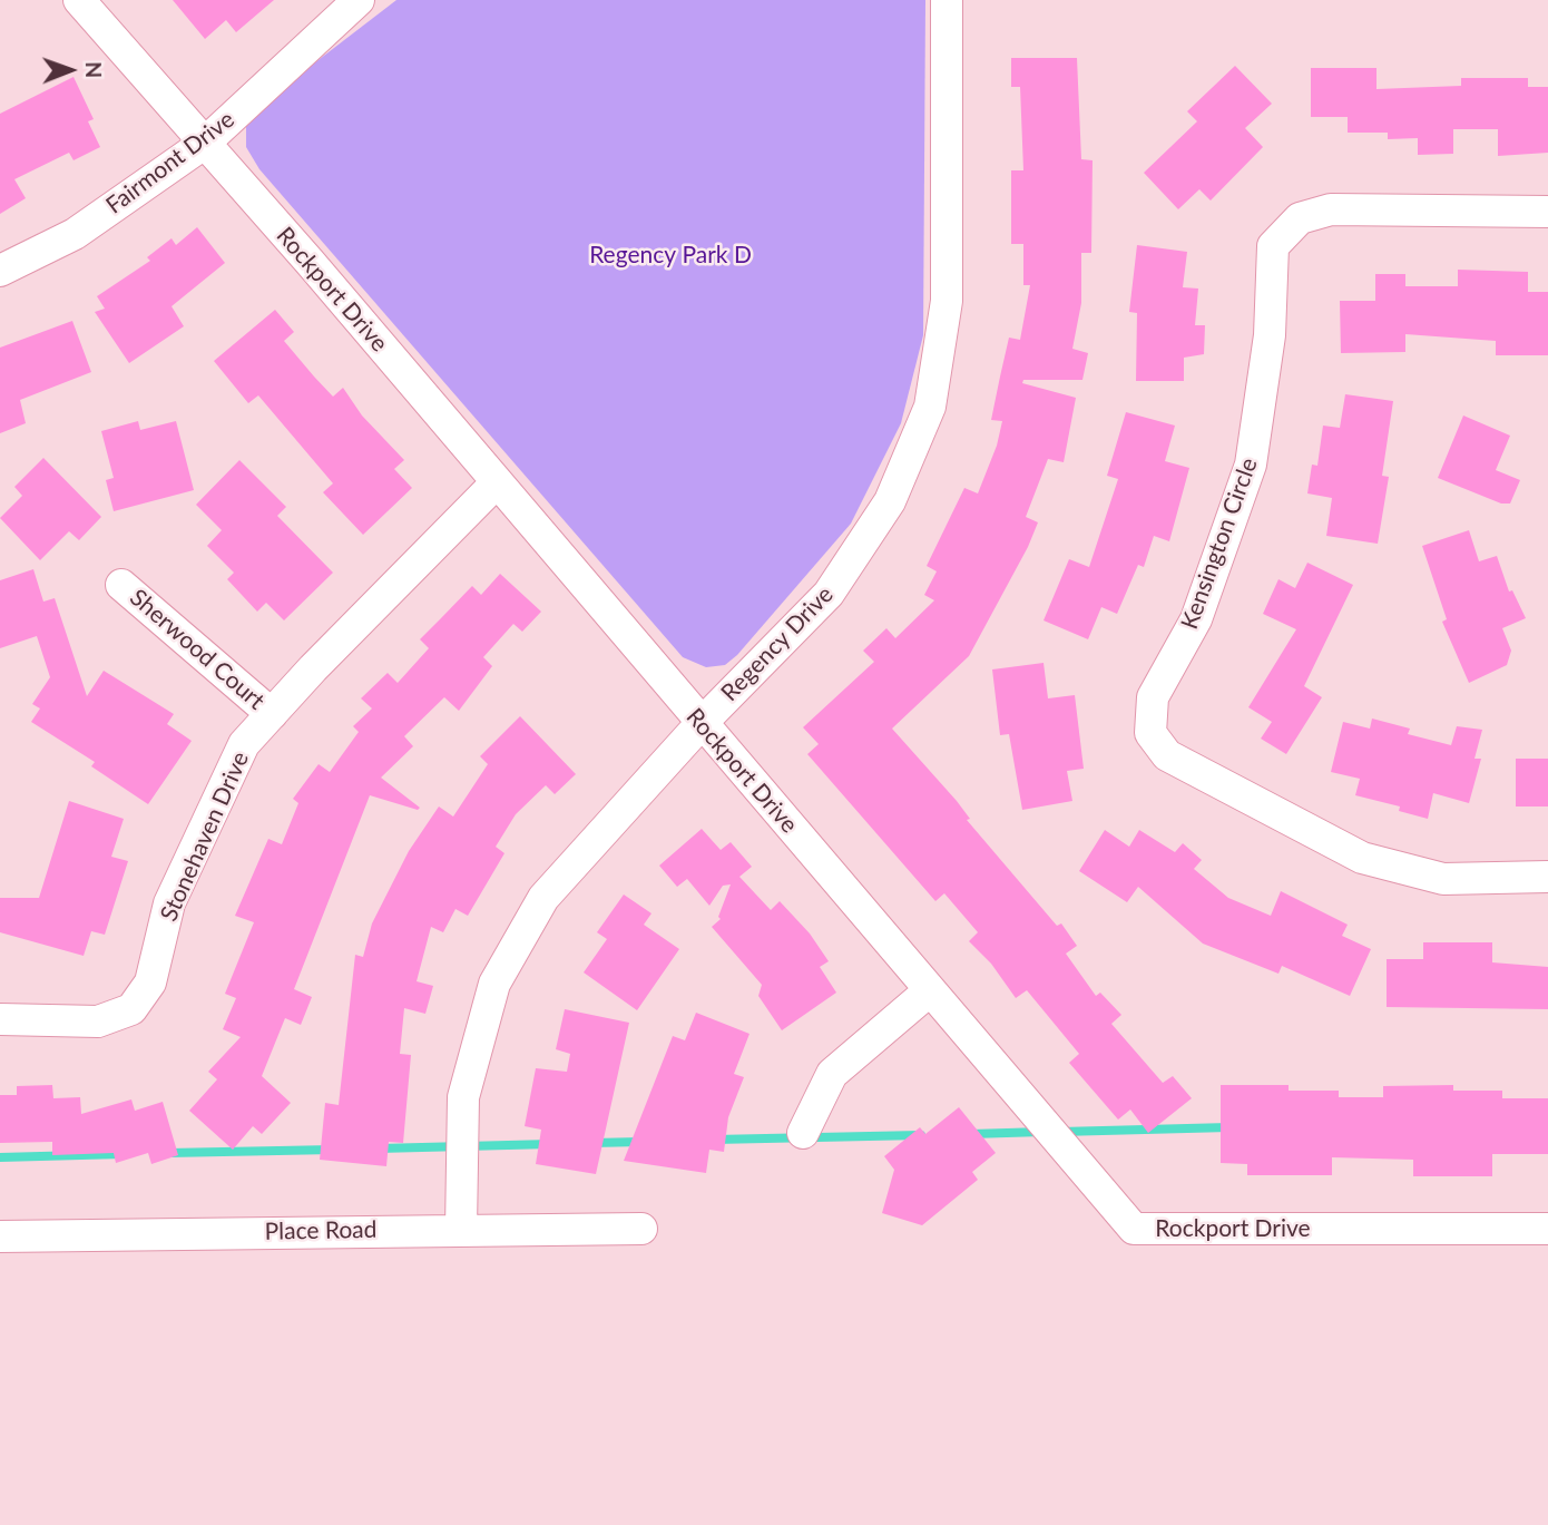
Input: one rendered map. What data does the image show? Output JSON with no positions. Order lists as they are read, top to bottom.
{
  "streets": {
    "street": [
      "Fairmont Drive",
      "Rockport Drive",
      "Kensington Circle",
      "Regency Drive",
      "Sherwood Court",
      "Stonehaven Drive",
      "Place Road"
    ]
  },
  "crossings": [
    ["Fairmont Drive", "Rockport Drive"],
    ["Rockport Drive", "Regency Drive"],
    ["Rockport Drive", "Stonehaven Drive"],
    ["Regency Drive", "Place Road"],
    ["Sherwood Court", "Stonehaven Drive"]
  ],
  "parks": ["Regency Park D"],
  "north": "right"
}
